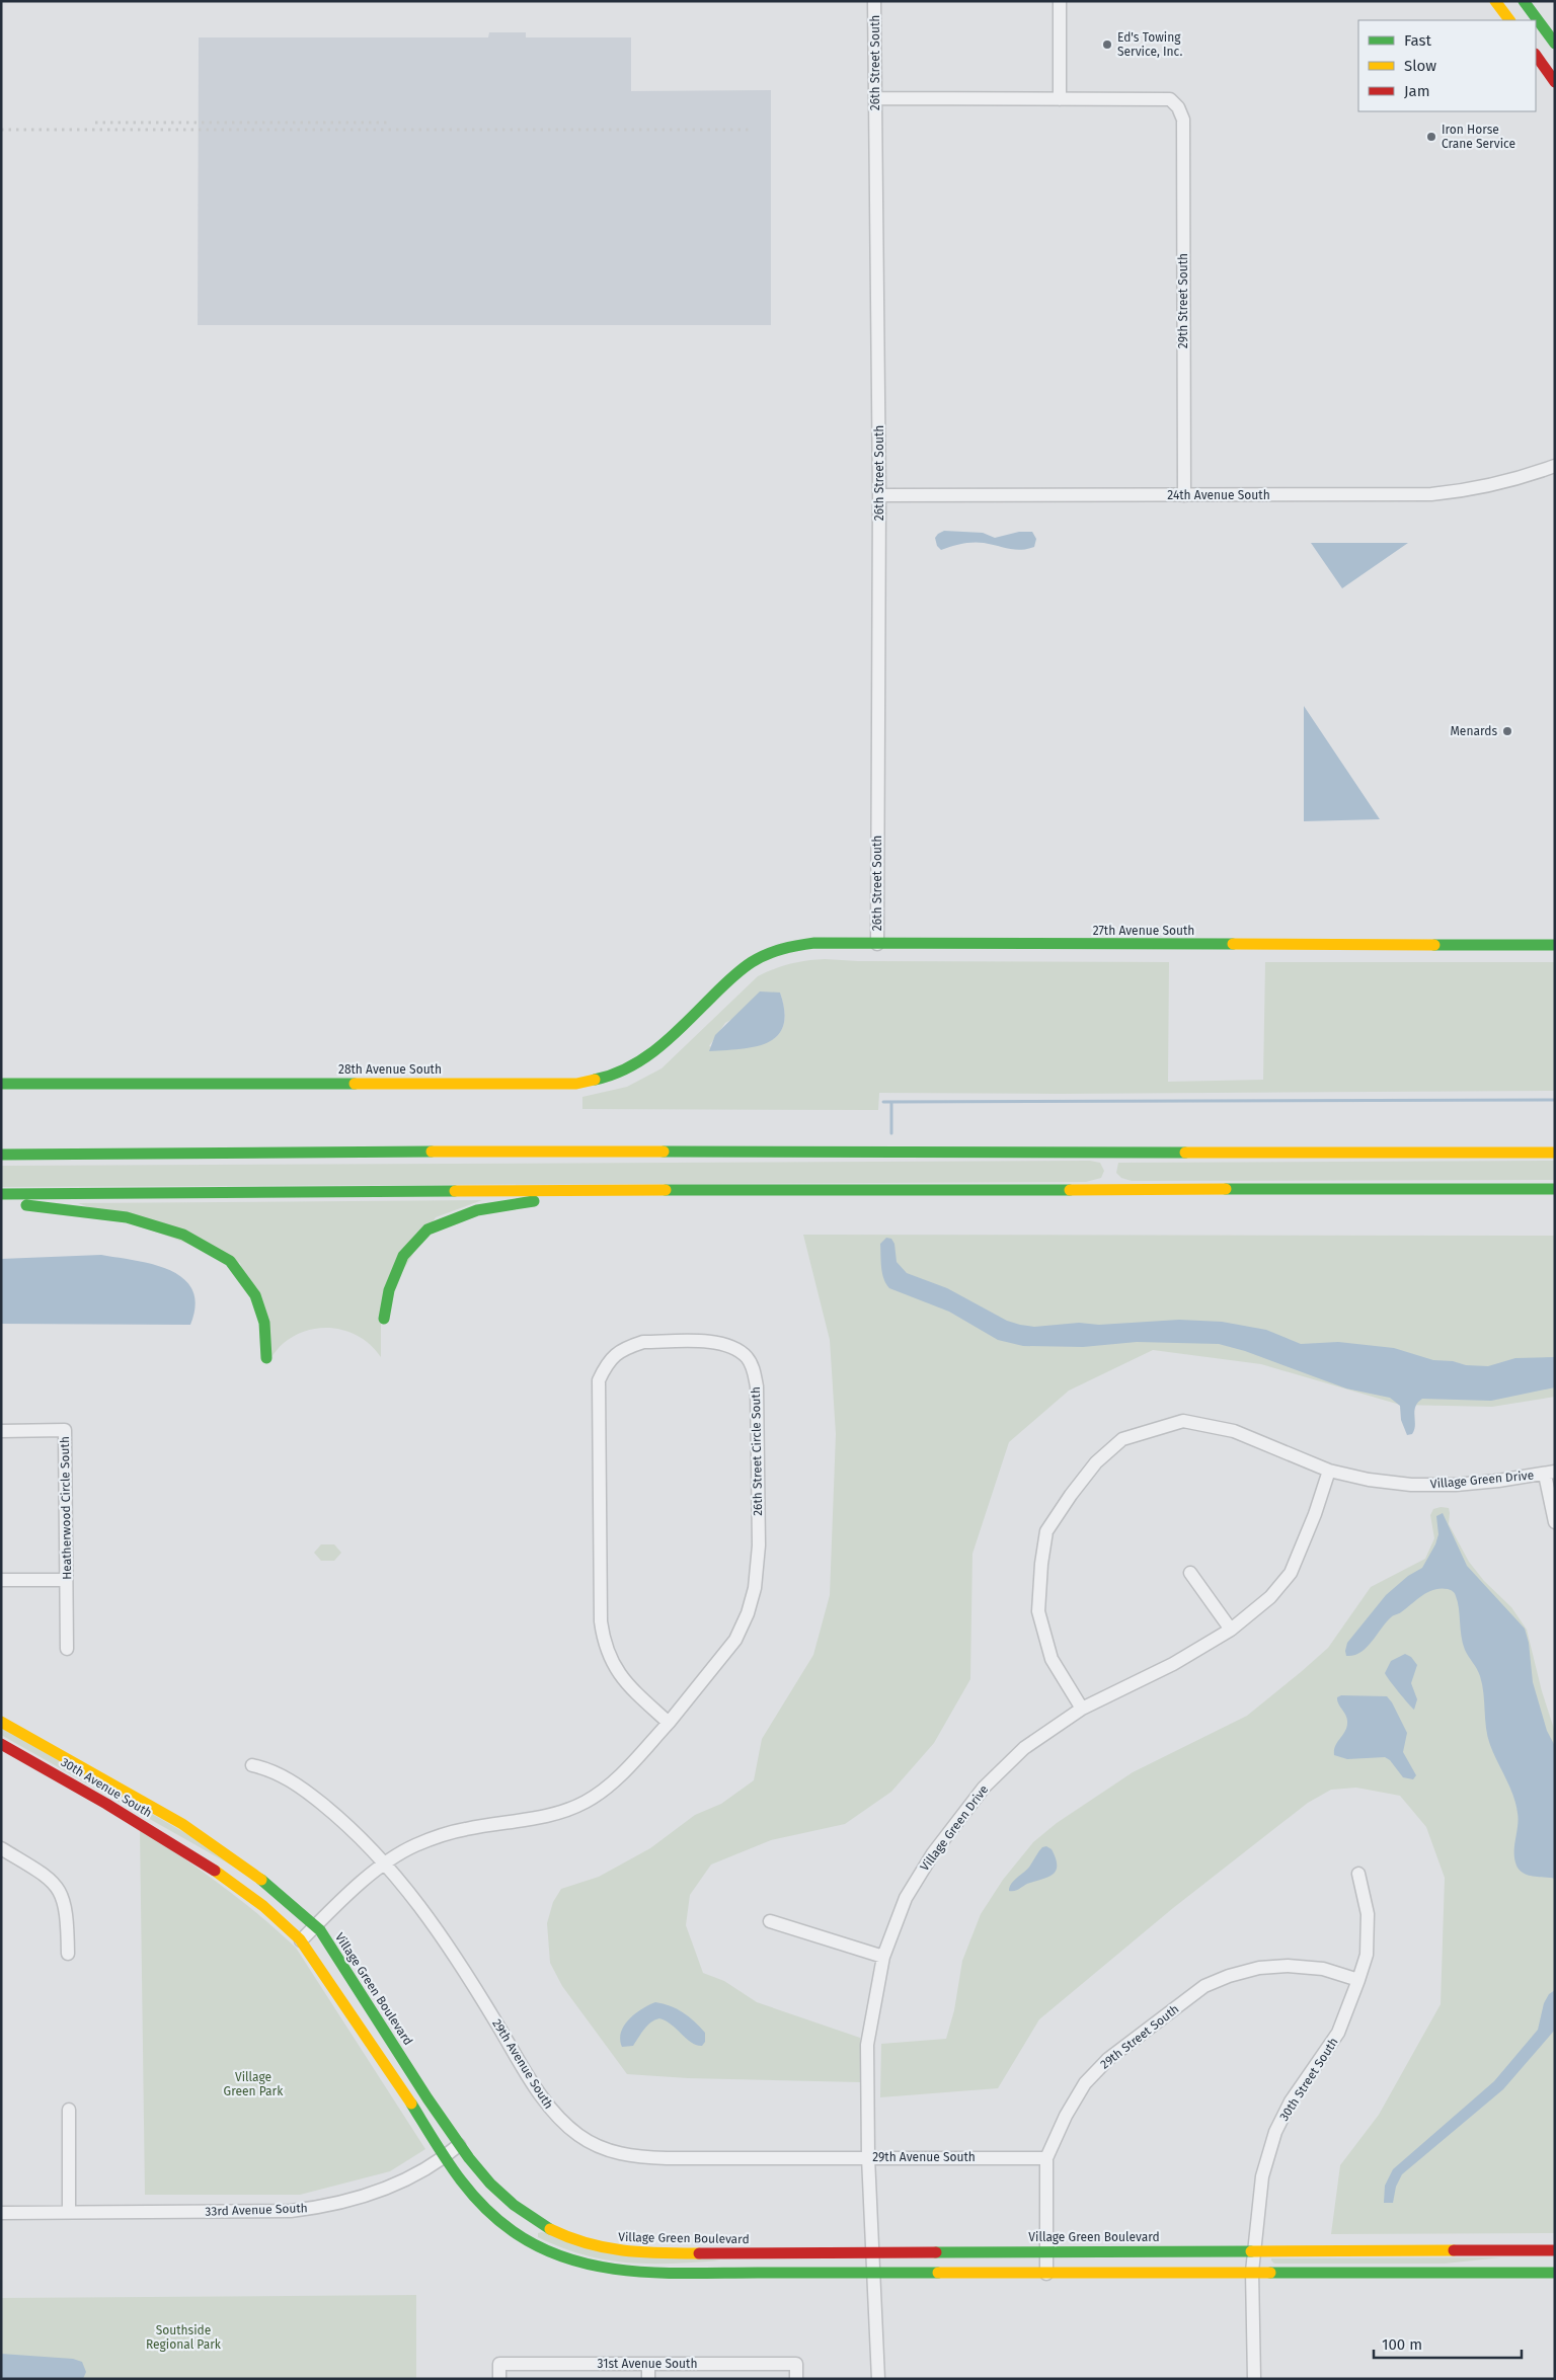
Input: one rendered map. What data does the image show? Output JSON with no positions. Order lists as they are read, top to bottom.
{
  "streets": {
    "main road": [
      "27th Avenue South",
      "28th Avenue South",
      "30th Avenue South",
      "Village Green Boulevard"
    ],
    "street": [
      "26th Street South",
      "29th Street South",
      "24th Avenue South",
      "26th Street Circle South",
      "Village Green Drive",
      "Heatherwood Circle South",
      "29th Avenue South",
      "30th Street South",
      "33rd Avenue South",
      "31st Avenue South"
    ]
  },
  "crossings": [
    ["26th Street South", "24th Avenue South"],
    ["26th Street South", "27th Avenue South"],
    ["29th Street South", "24th Avenue South"],
    ["29th Street South", "Village Green Boulevard"],
    ["29th Street South", "29th Avenue South"],
    ["29th Street South", "30th Street South"],
    ["27th Avenue South", "28th Avenue South"],
    ["26th Street Circle South", "30th Avenue South"],
    ["26th Street Circle South", "Village Green Boulevard"],
    ["26th Street Circle South", "29th Avenue South"],
    ["Village Green Drive", "Village Green Boulevard"],
    ["Village Green Drive", "29th Avenue South"],
    ["Village Green Boulevard", "30th Street South"],
    ["Village Green Boulevard", "33rd Avenue South"]
  ],
  "parks": ["Village Green Park", "Southside Regional Park"],
  "places": ["Ed's Towing Service, Inc.", "Iron Horse Crane Service", "Menards"],
  "legend": ["Fast", "Slow", "Jam"],
  "scale_bar": "100 m"
}
